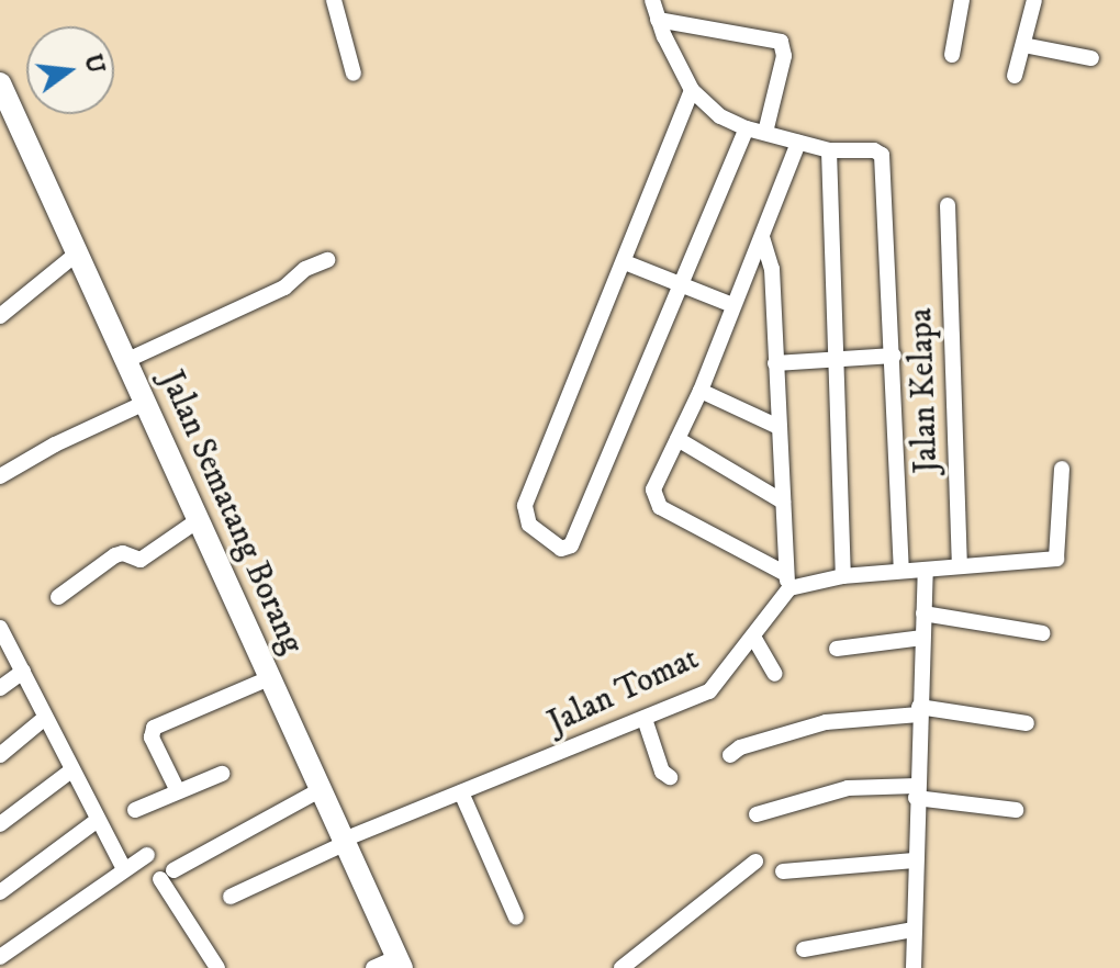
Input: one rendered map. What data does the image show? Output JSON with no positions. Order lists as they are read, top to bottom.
{
  "streets": {
    "street": ["Jalan Kelapa", "Jalan Sematang Borang", "Jalan Tomat"]
  },
  "crossings": [
    ["Jalan Sematang Borang", "Jalan Tomat"]
  ],
  "north": "right"
}
